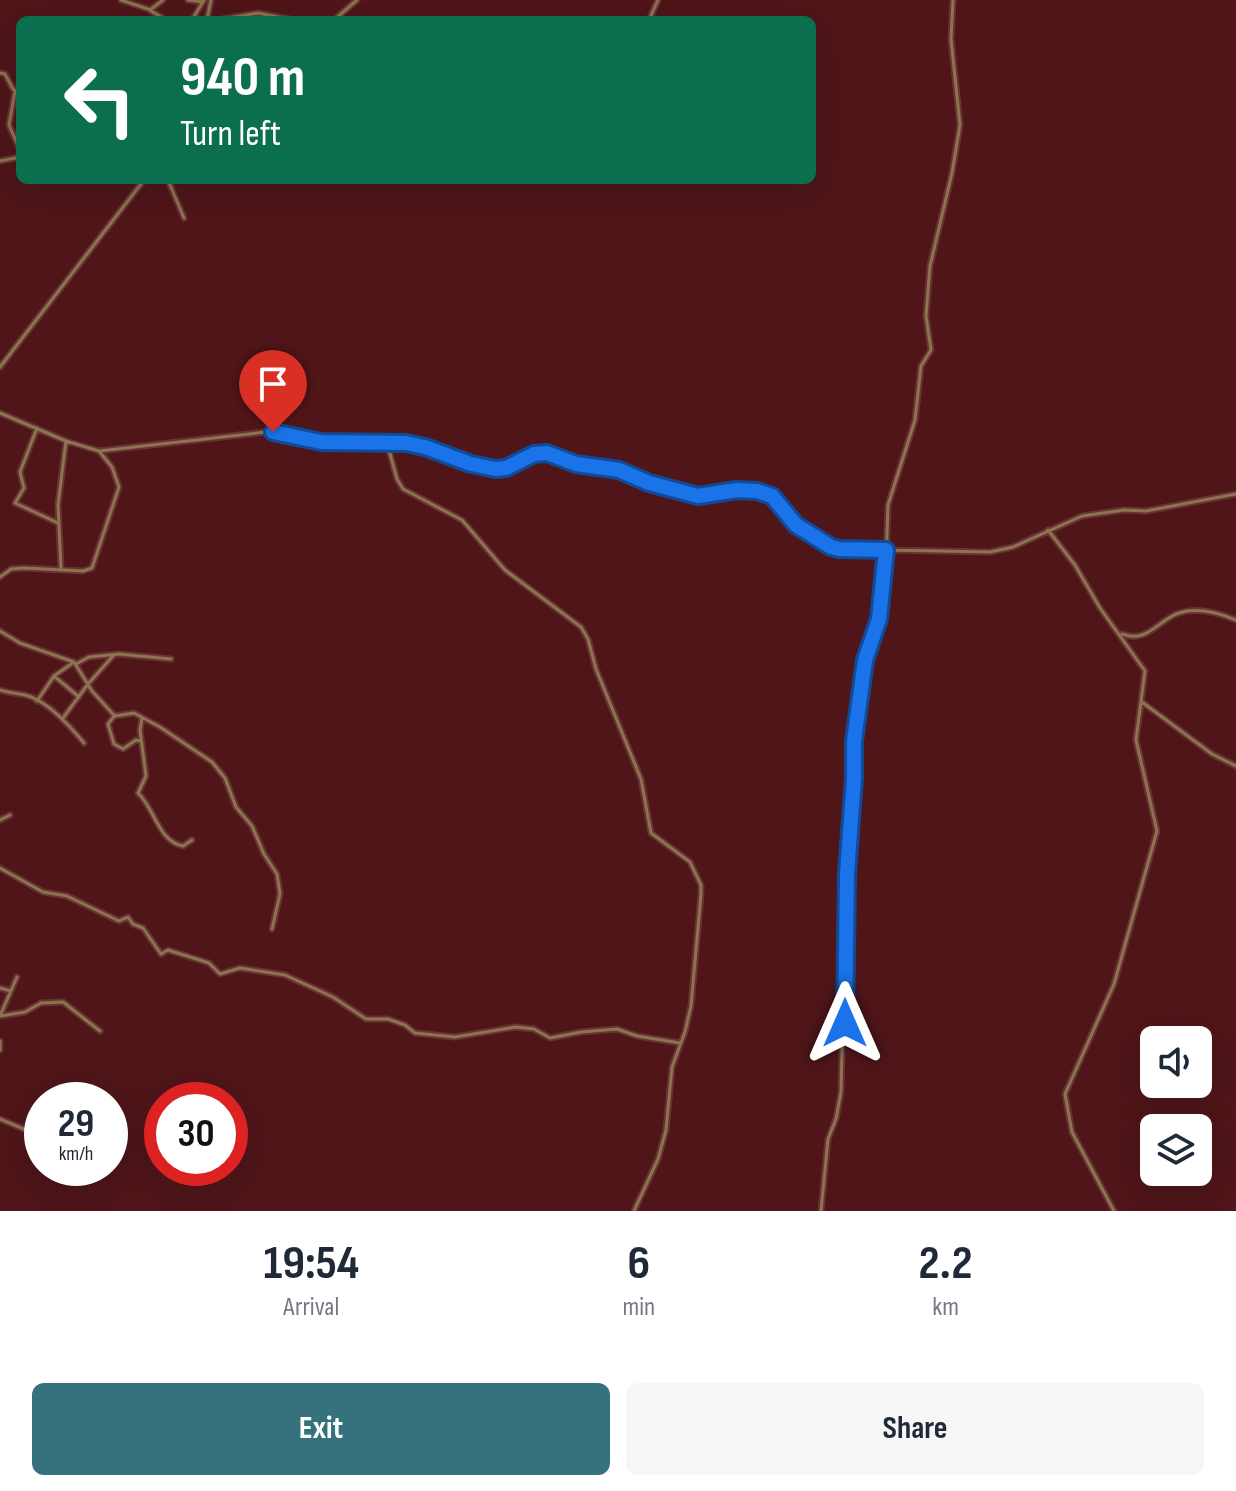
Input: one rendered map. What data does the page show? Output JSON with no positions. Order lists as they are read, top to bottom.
{
  "page": {
    "turn": ["940 m", "Turn left"],
    "speed": "29 km/h",
    "limit": "30",
    "eta": [
      "19:54",
      "Arrival",
      "6",
      "min",
      "2.2",
      "km"
    ],
    "buttons": ["Exit", "Share"]
  }
}
